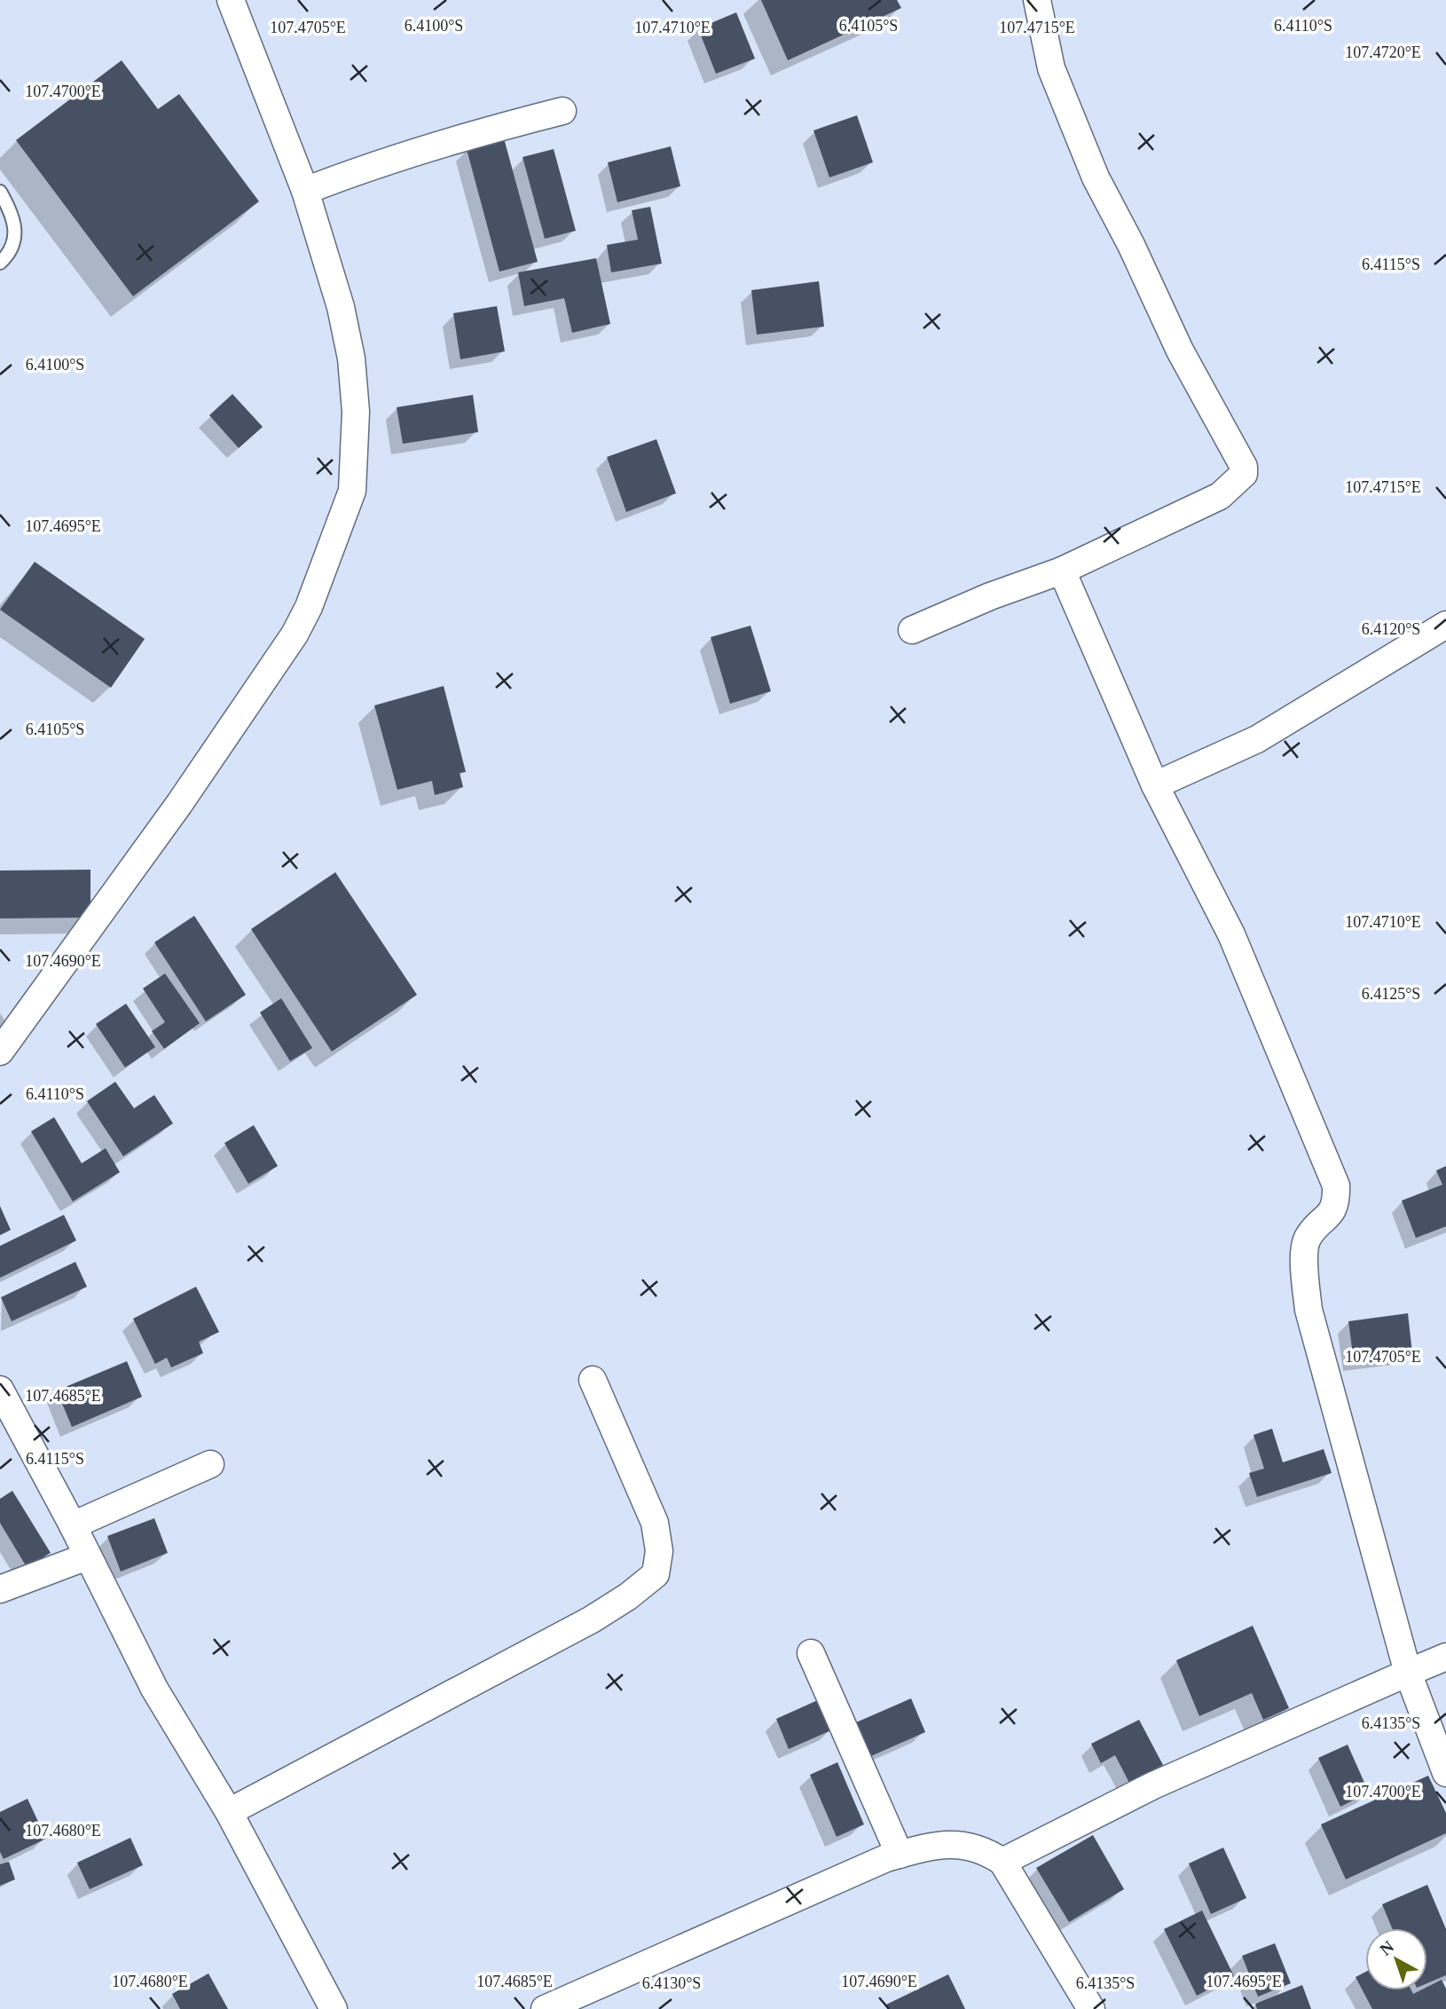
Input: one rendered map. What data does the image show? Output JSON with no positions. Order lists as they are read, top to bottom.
{
  "north": "top left",
  "coordinates": [
    "6.4100°S",
    "6.4105°S",
    "6.4110°S",
    "107.4705°E",
    "107.4710°E",
    "107.4715°E",
    "107.4720°E",
    "107.4700°E",
    "6.4115°S",
    "107.4695°E",
    "6.4120°S",
    "107.4690°E",
    "6.4125°S",
    "107.4685°E",
    "6.4135°S",
    "107.4680°E",
    "6.4130°S"
  ]
}
